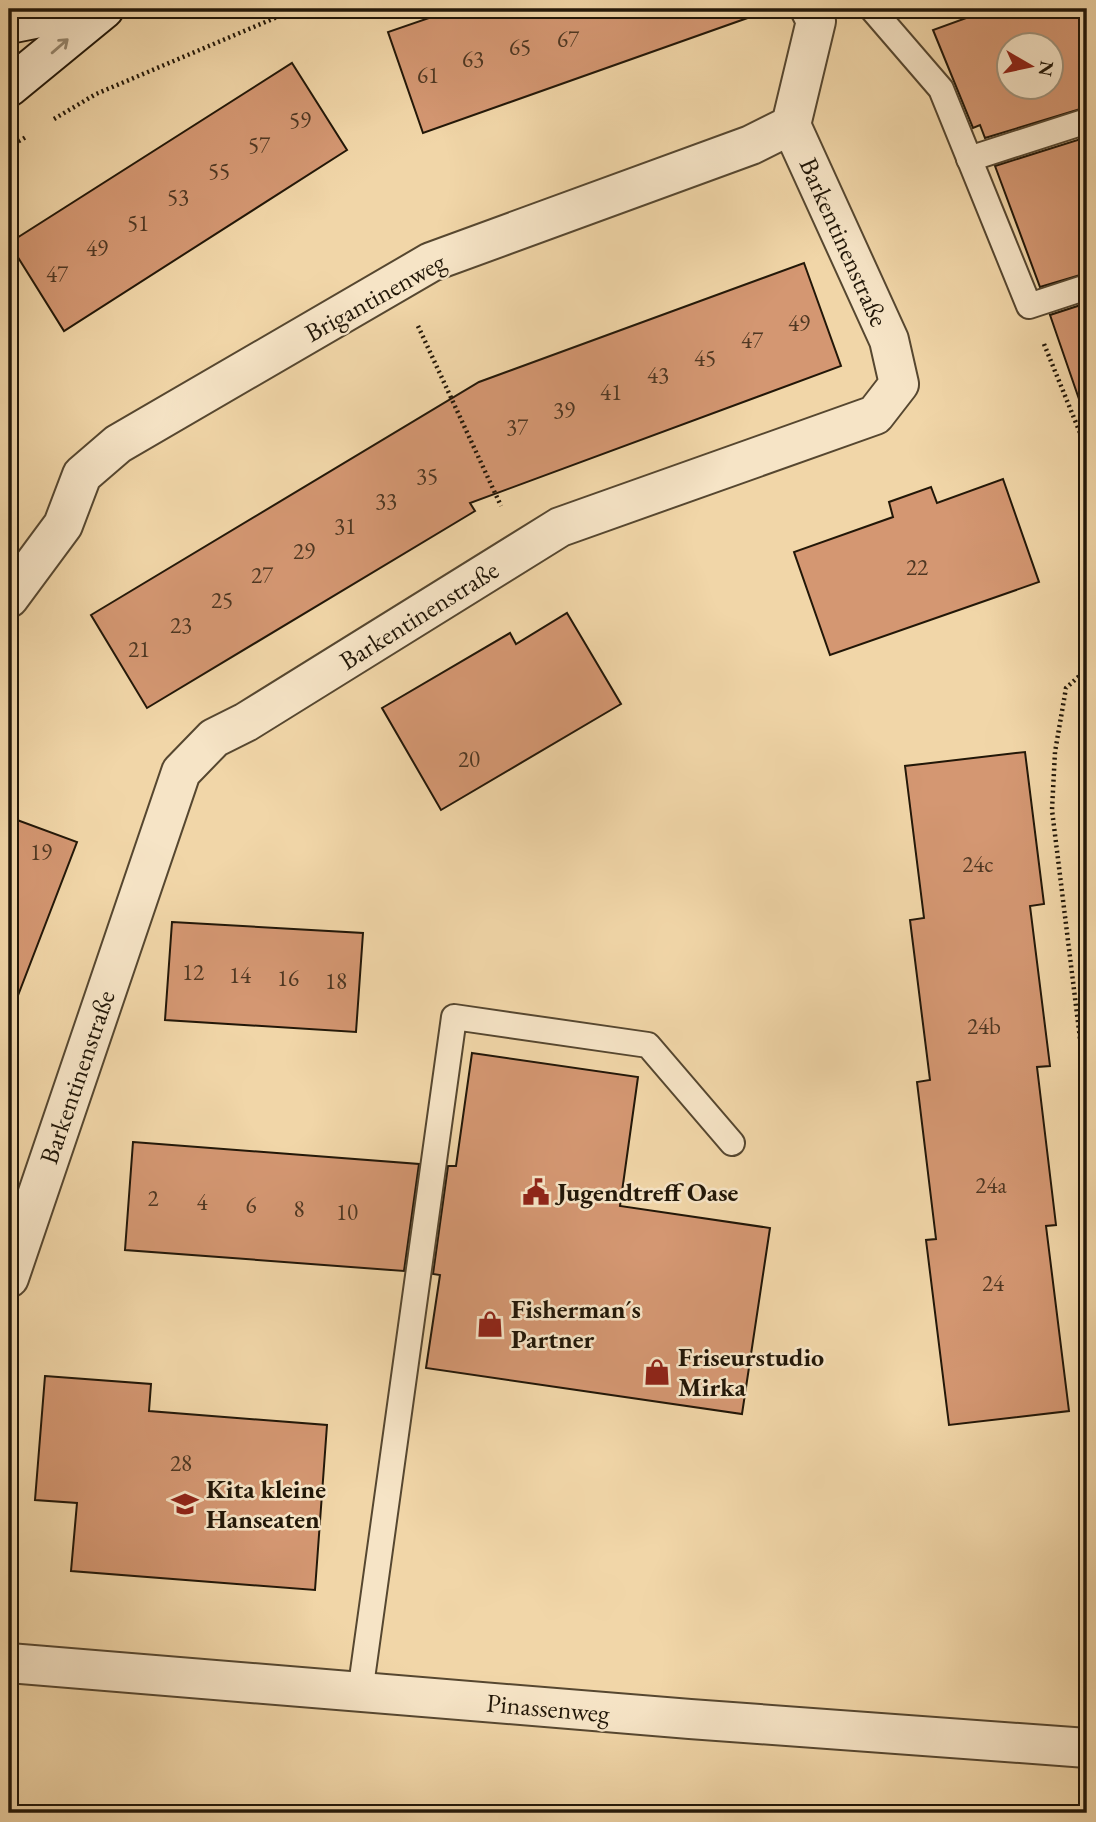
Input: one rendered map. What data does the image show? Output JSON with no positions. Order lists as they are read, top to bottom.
{
  "streets": {
    "street": ["Barkentinenstraße", "Brigantinenweg", "Pinassenweg"]
  },
  "crossings": [
    ["Barkentinenstraße", "Brigantinenweg"]
  ],
  "places": {
    "public building": ["Jugendtreff Oase"],
    "shop": ["Fisherman´s Partner", "Friseurstudio Mirka"],
    "school or university": ["Kita kleine Hanseaten"]
  },
  "house_numbers": [
    "67",
    "65",
    "63",
    "61",
    "59",
    "57",
    "55",
    "53",
    "51",
    "49",
    "47",
    "49",
    "47",
    "45",
    "43",
    "41",
    "39",
    "37",
    "35",
    "33",
    "31",
    "29",
    "22",
    "27",
    "25",
    "23",
    "21",
    "20",
    "19",
    "24c",
    "12",
    "14",
    "16",
    "18",
    "24b",
    "24a",
    "2",
    "4",
    "6",
    "8",
    "10",
    "24",
    "28"
  ],
  "north": "right"
}
